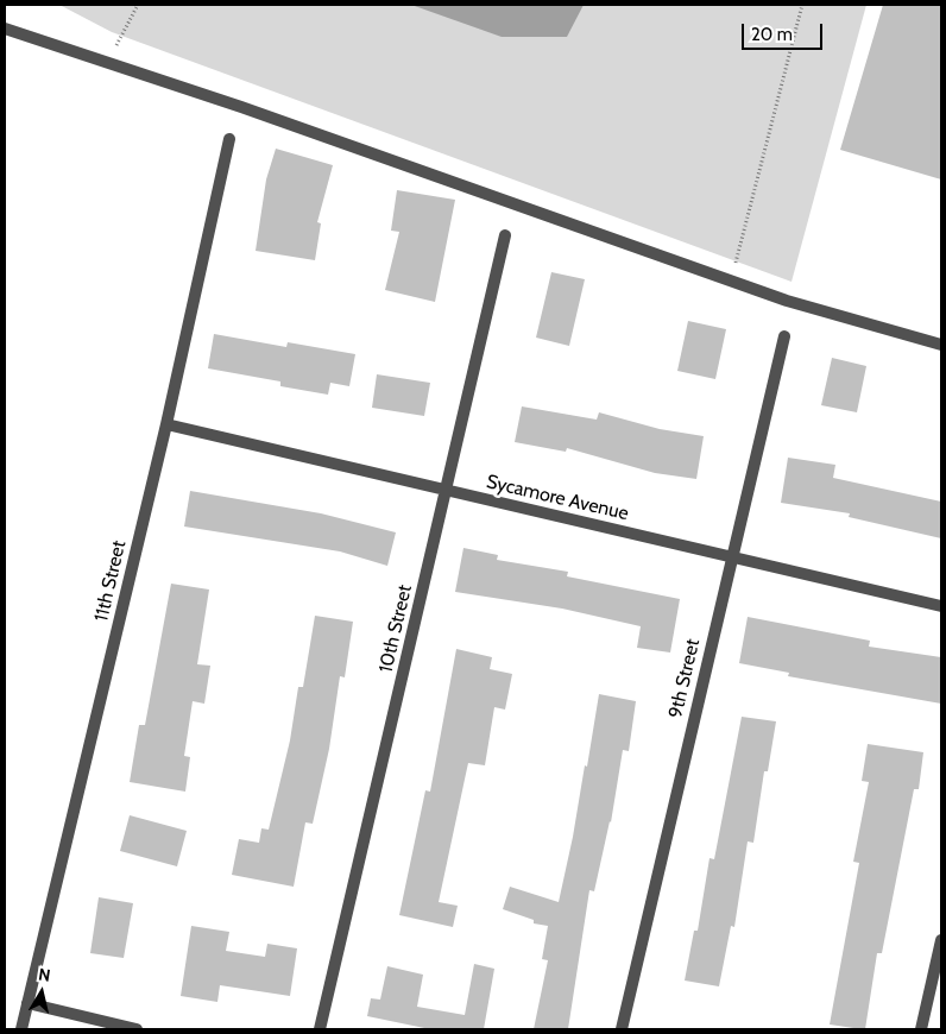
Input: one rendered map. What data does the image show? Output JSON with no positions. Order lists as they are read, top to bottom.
{
  "streets": {
    "street": [
      "Sycamore Avenue",
      "11th Street",
      "10th Street",
      "9th Street"
    ]
  },
  "crossings": [
    ["Sycamore Avenue", "11th Street"],
    ["Sycamore Avenue", "10th Street"],
    ["Sycamore Avenue", "9th Street"]
  ],
  "scale_bar": "20 m",
  "north": "top"
}
